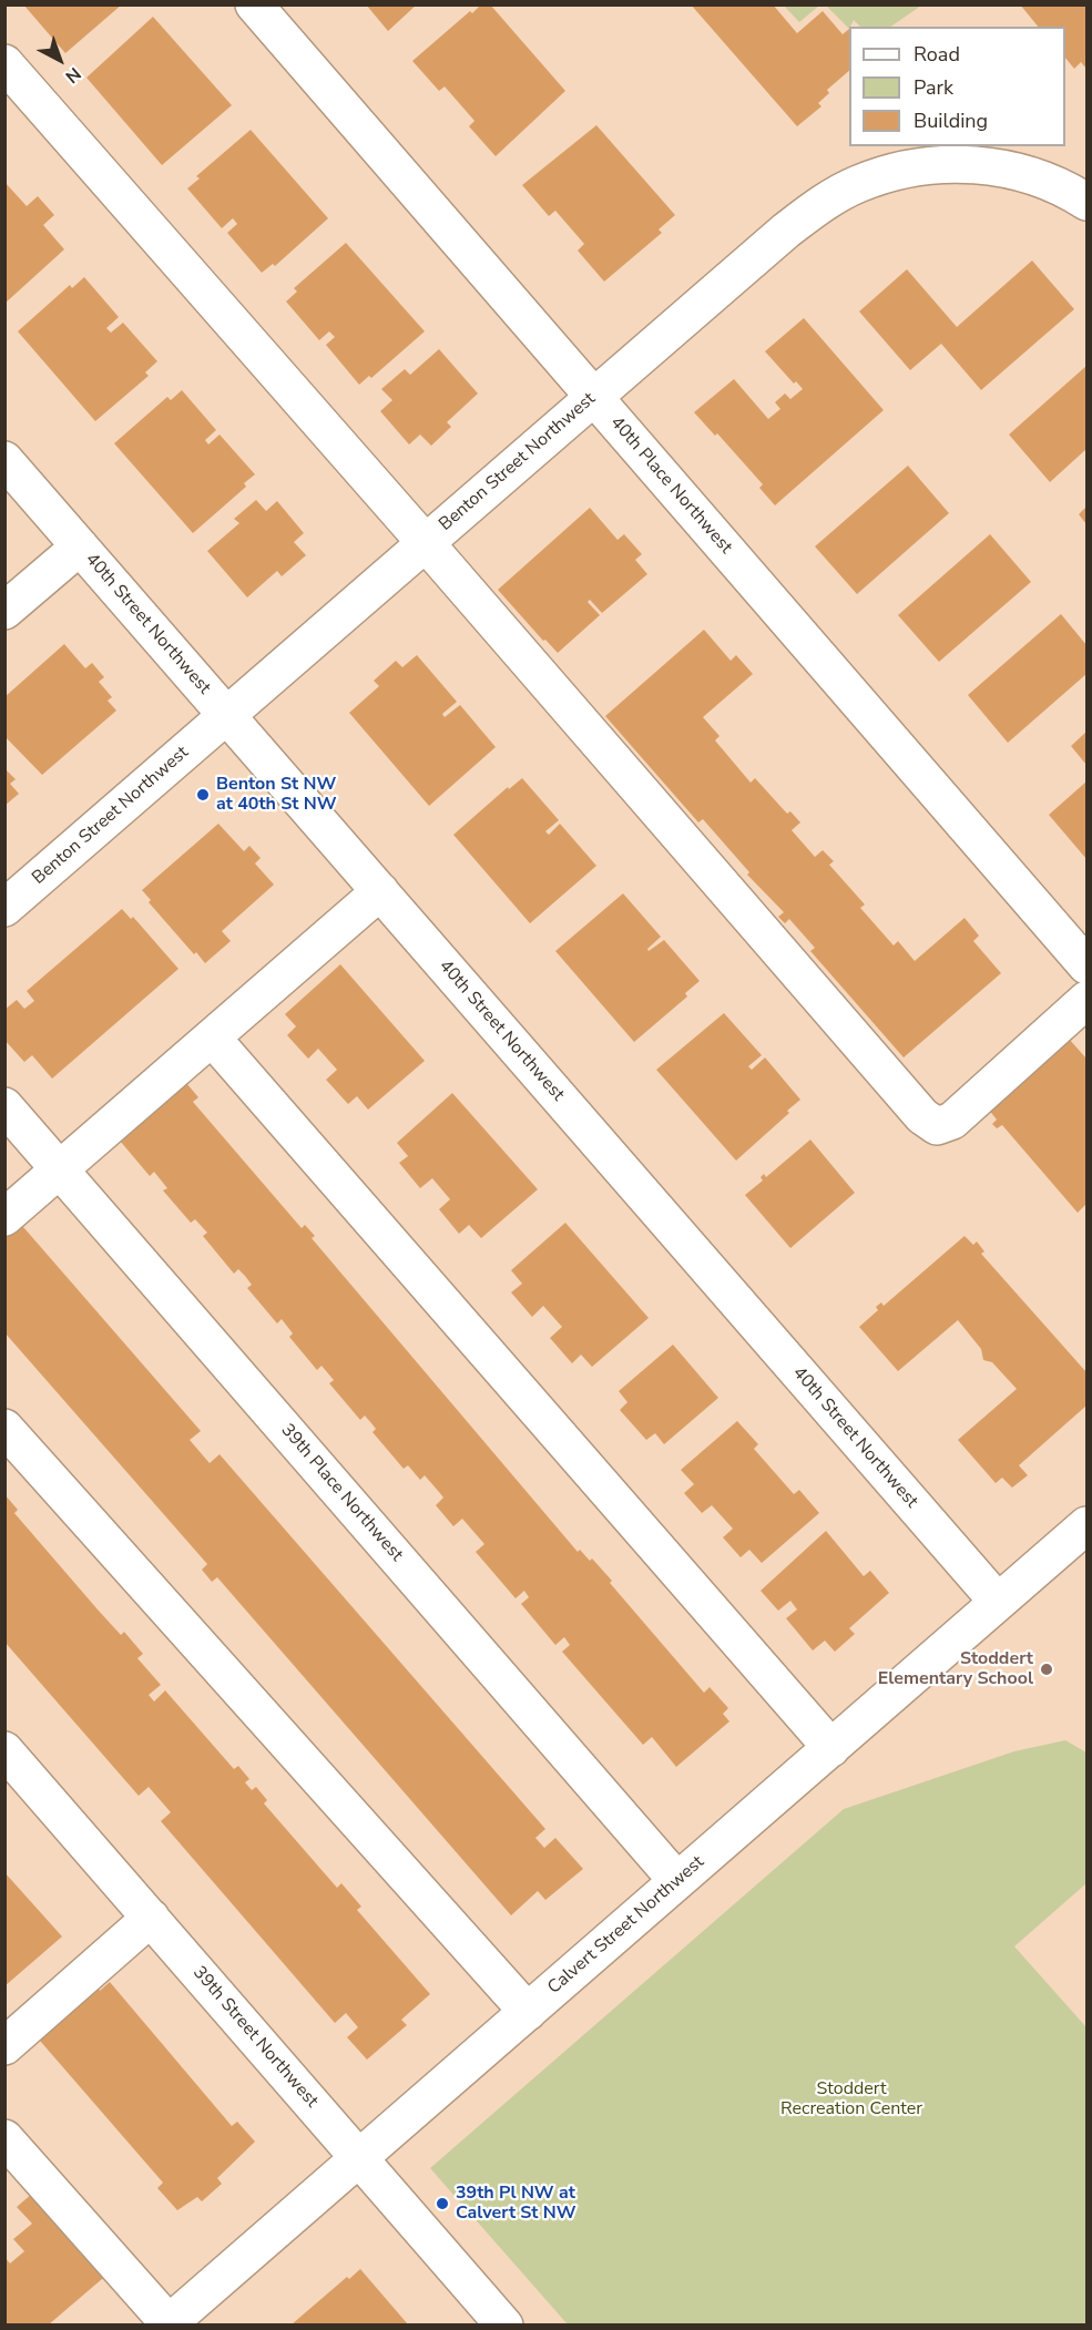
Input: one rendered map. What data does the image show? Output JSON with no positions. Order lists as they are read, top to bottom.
{
  "streets": {
    "street": [
      "Benton Street Northwest",
      "40th Place Northwest",
      "40th Street Northwest",
      "39th Place Northwest",
      "Calvert Street Northwest",
      "39th Street Northwest"
    ]
  },
  "crossings": [
    ["Benton Street Northwest", "40th Place Northwest"],
    ["Benton Street Northwest", "40th Street Northwest"],
    ["40th Street Northwest", "Calvert Street Northwest"],
    ["39th Place Northwest", "Calvert Street Northwest"],
    ["Calvert Street Northwest", "39th Street Northwest"]
  ],
  "parks": ["Stoddert Recreation Center"],
  "places": ["Benton St NW at 40th St NW", "Stoddert Elementary School", "39th Pl NW at Calvert St NW"],
  "legend": ["Road", "Park", "Building"],
  "north": "bottom right"
}
